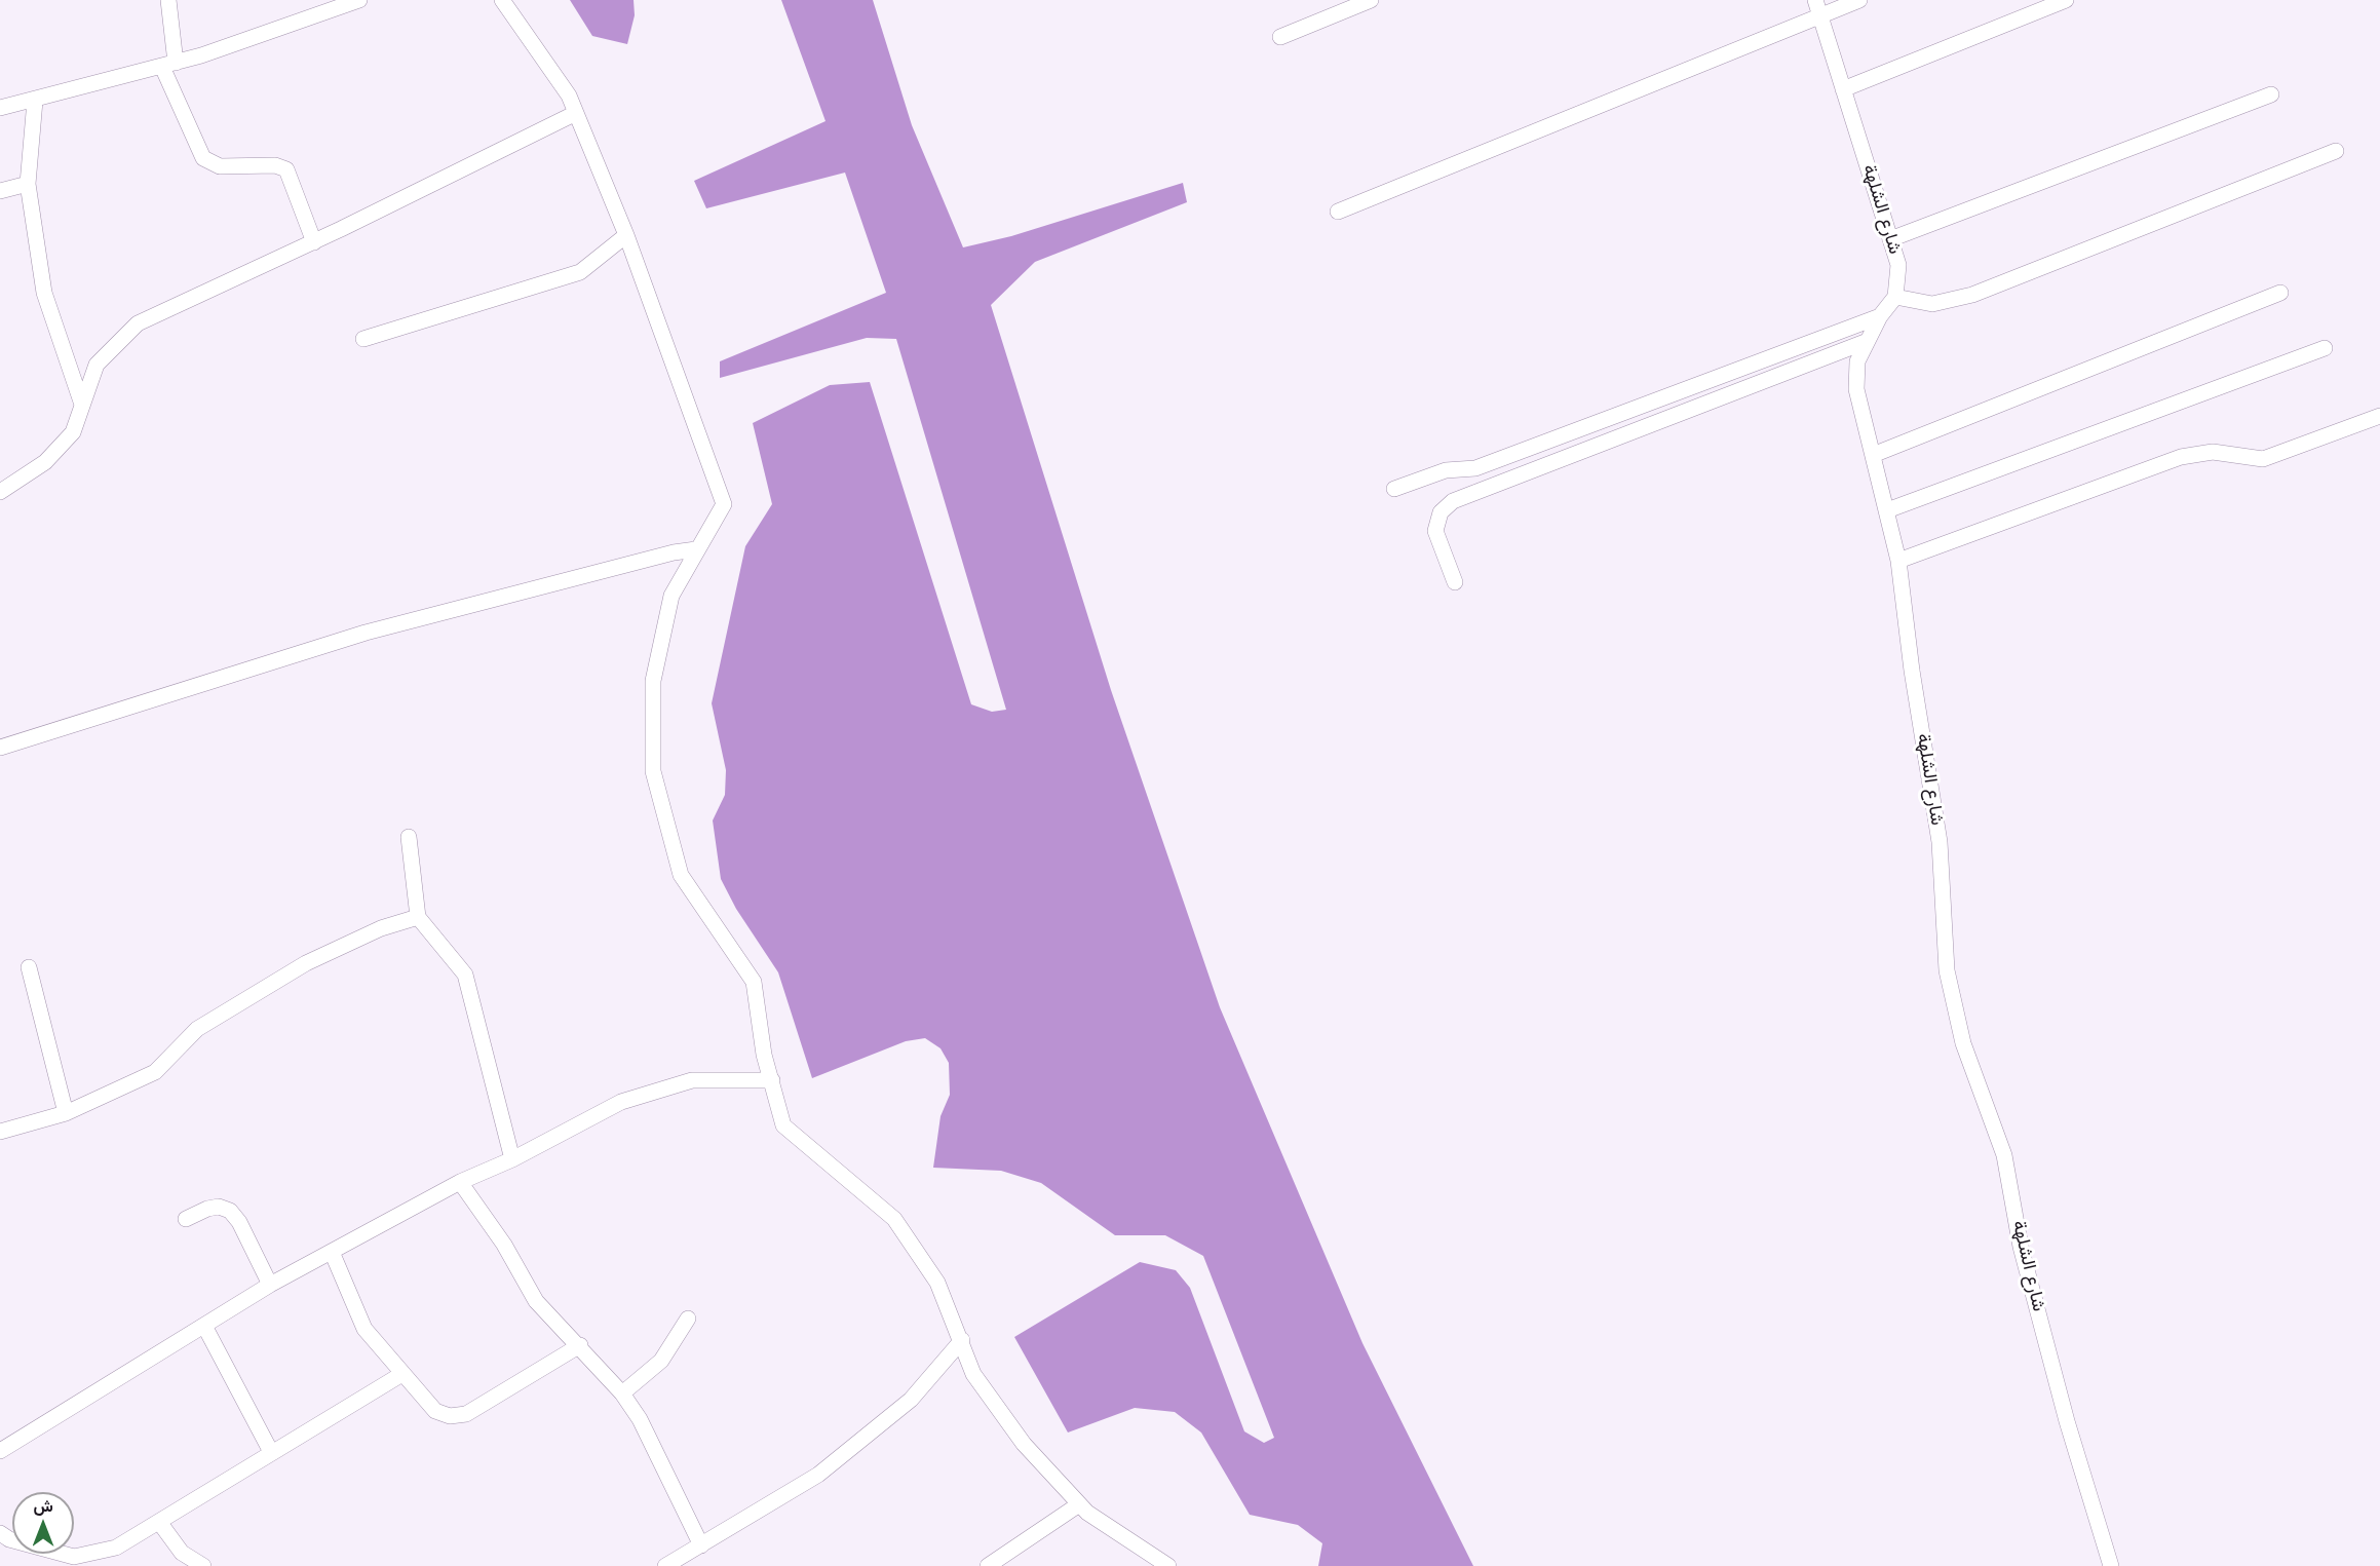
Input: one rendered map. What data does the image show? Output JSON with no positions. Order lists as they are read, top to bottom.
{
  "streets": {
    "street": ["شارع الشلهة"]
  },
  "north": "top"
}
